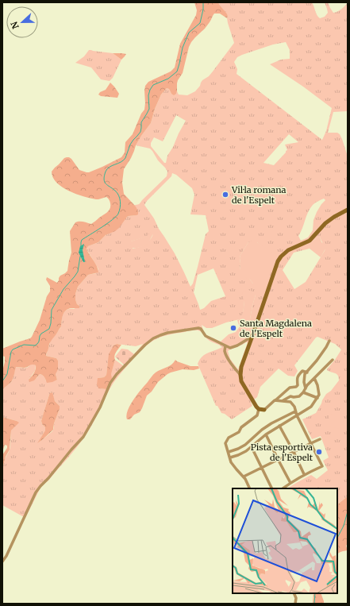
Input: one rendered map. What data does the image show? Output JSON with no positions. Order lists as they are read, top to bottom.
{
  "places": ["Vil·la romana de l'Espelt", "Santa Magdalena de l'Espelt", "Pista esportiva de l'Espelt"],
  "north": "left"
}
